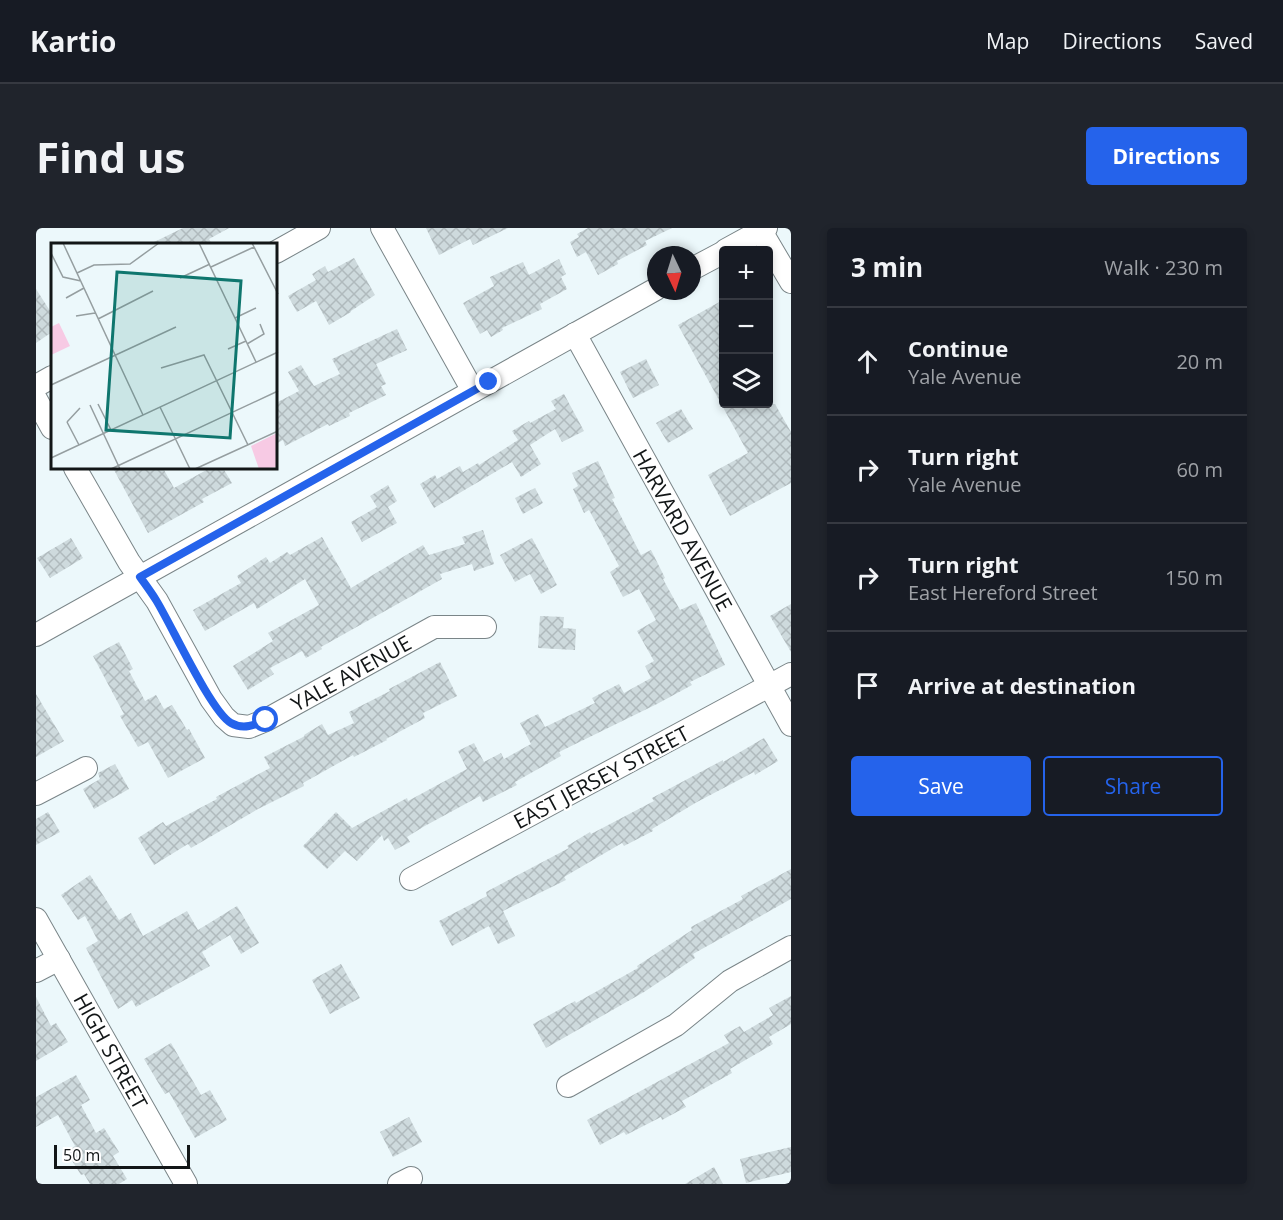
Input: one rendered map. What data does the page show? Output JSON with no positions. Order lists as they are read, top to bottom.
{
  "streets": {
    "street": [
      "HARVARD AVENUE",
      "YALE AVENUE",
      "EAST JERSEY STREET",
      "HIGH STREET"
    ]
  },
  "crossings": [
    ["HARVARD AVENUE", "EAST JERSEY STREET"]
  ],
  "scale_bar": "50 m",
  "north": "bottom",
  "page": {
    "header": "Kartio",
    "nav": ["Map", "Directions", "Saved"],
    "buttons": [
      "Directions",
      ["Save", "Share"]
    ],
    "title": "Find us",
    "heading": ["3 min", "Walk · 230 m"],
    "map_buttons": ["+", "−"],
    "list": [
      ["Continue", "Yale Avenue", "20 m"],
      ["Turn right", "Yale Avenue", "60 m"],
      ["Turn right", "East Hereford Street", "150 m"],
      "Arrive at destination"
    ],
    "scale": "50 m"
  }
}
